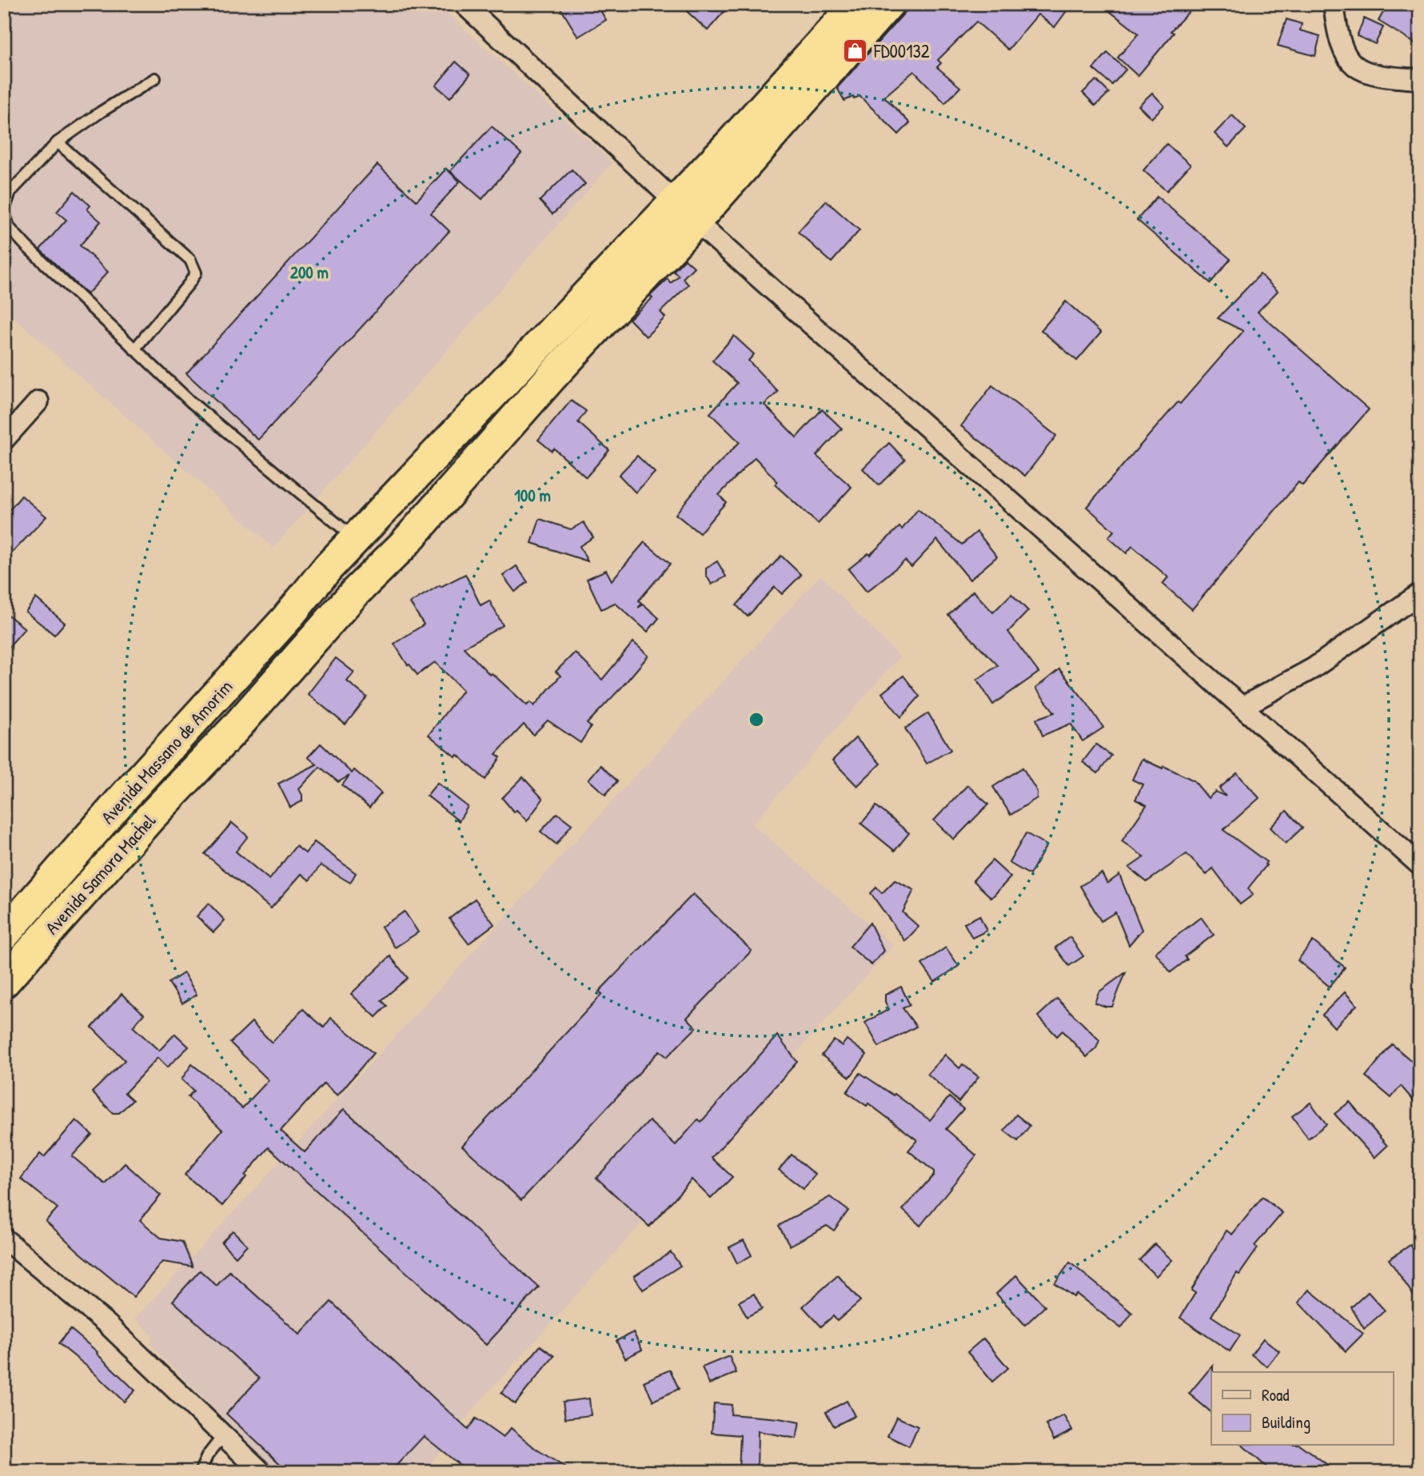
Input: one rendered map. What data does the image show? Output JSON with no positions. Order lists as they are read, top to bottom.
{
  "streets": {
    "highway": ["Avenida Massano de Amorim", "Avenida Samora Machel"]
  },
  "crossings": [
    ["Avenida Massano de Amorim", "Avenida Samora Machel"]
  ],
  "places": {
    "shop": ["FD00132"]
  },
  "legend": ["Road", "Building"],
  "rings": ["200 m", "100 m"]
}
